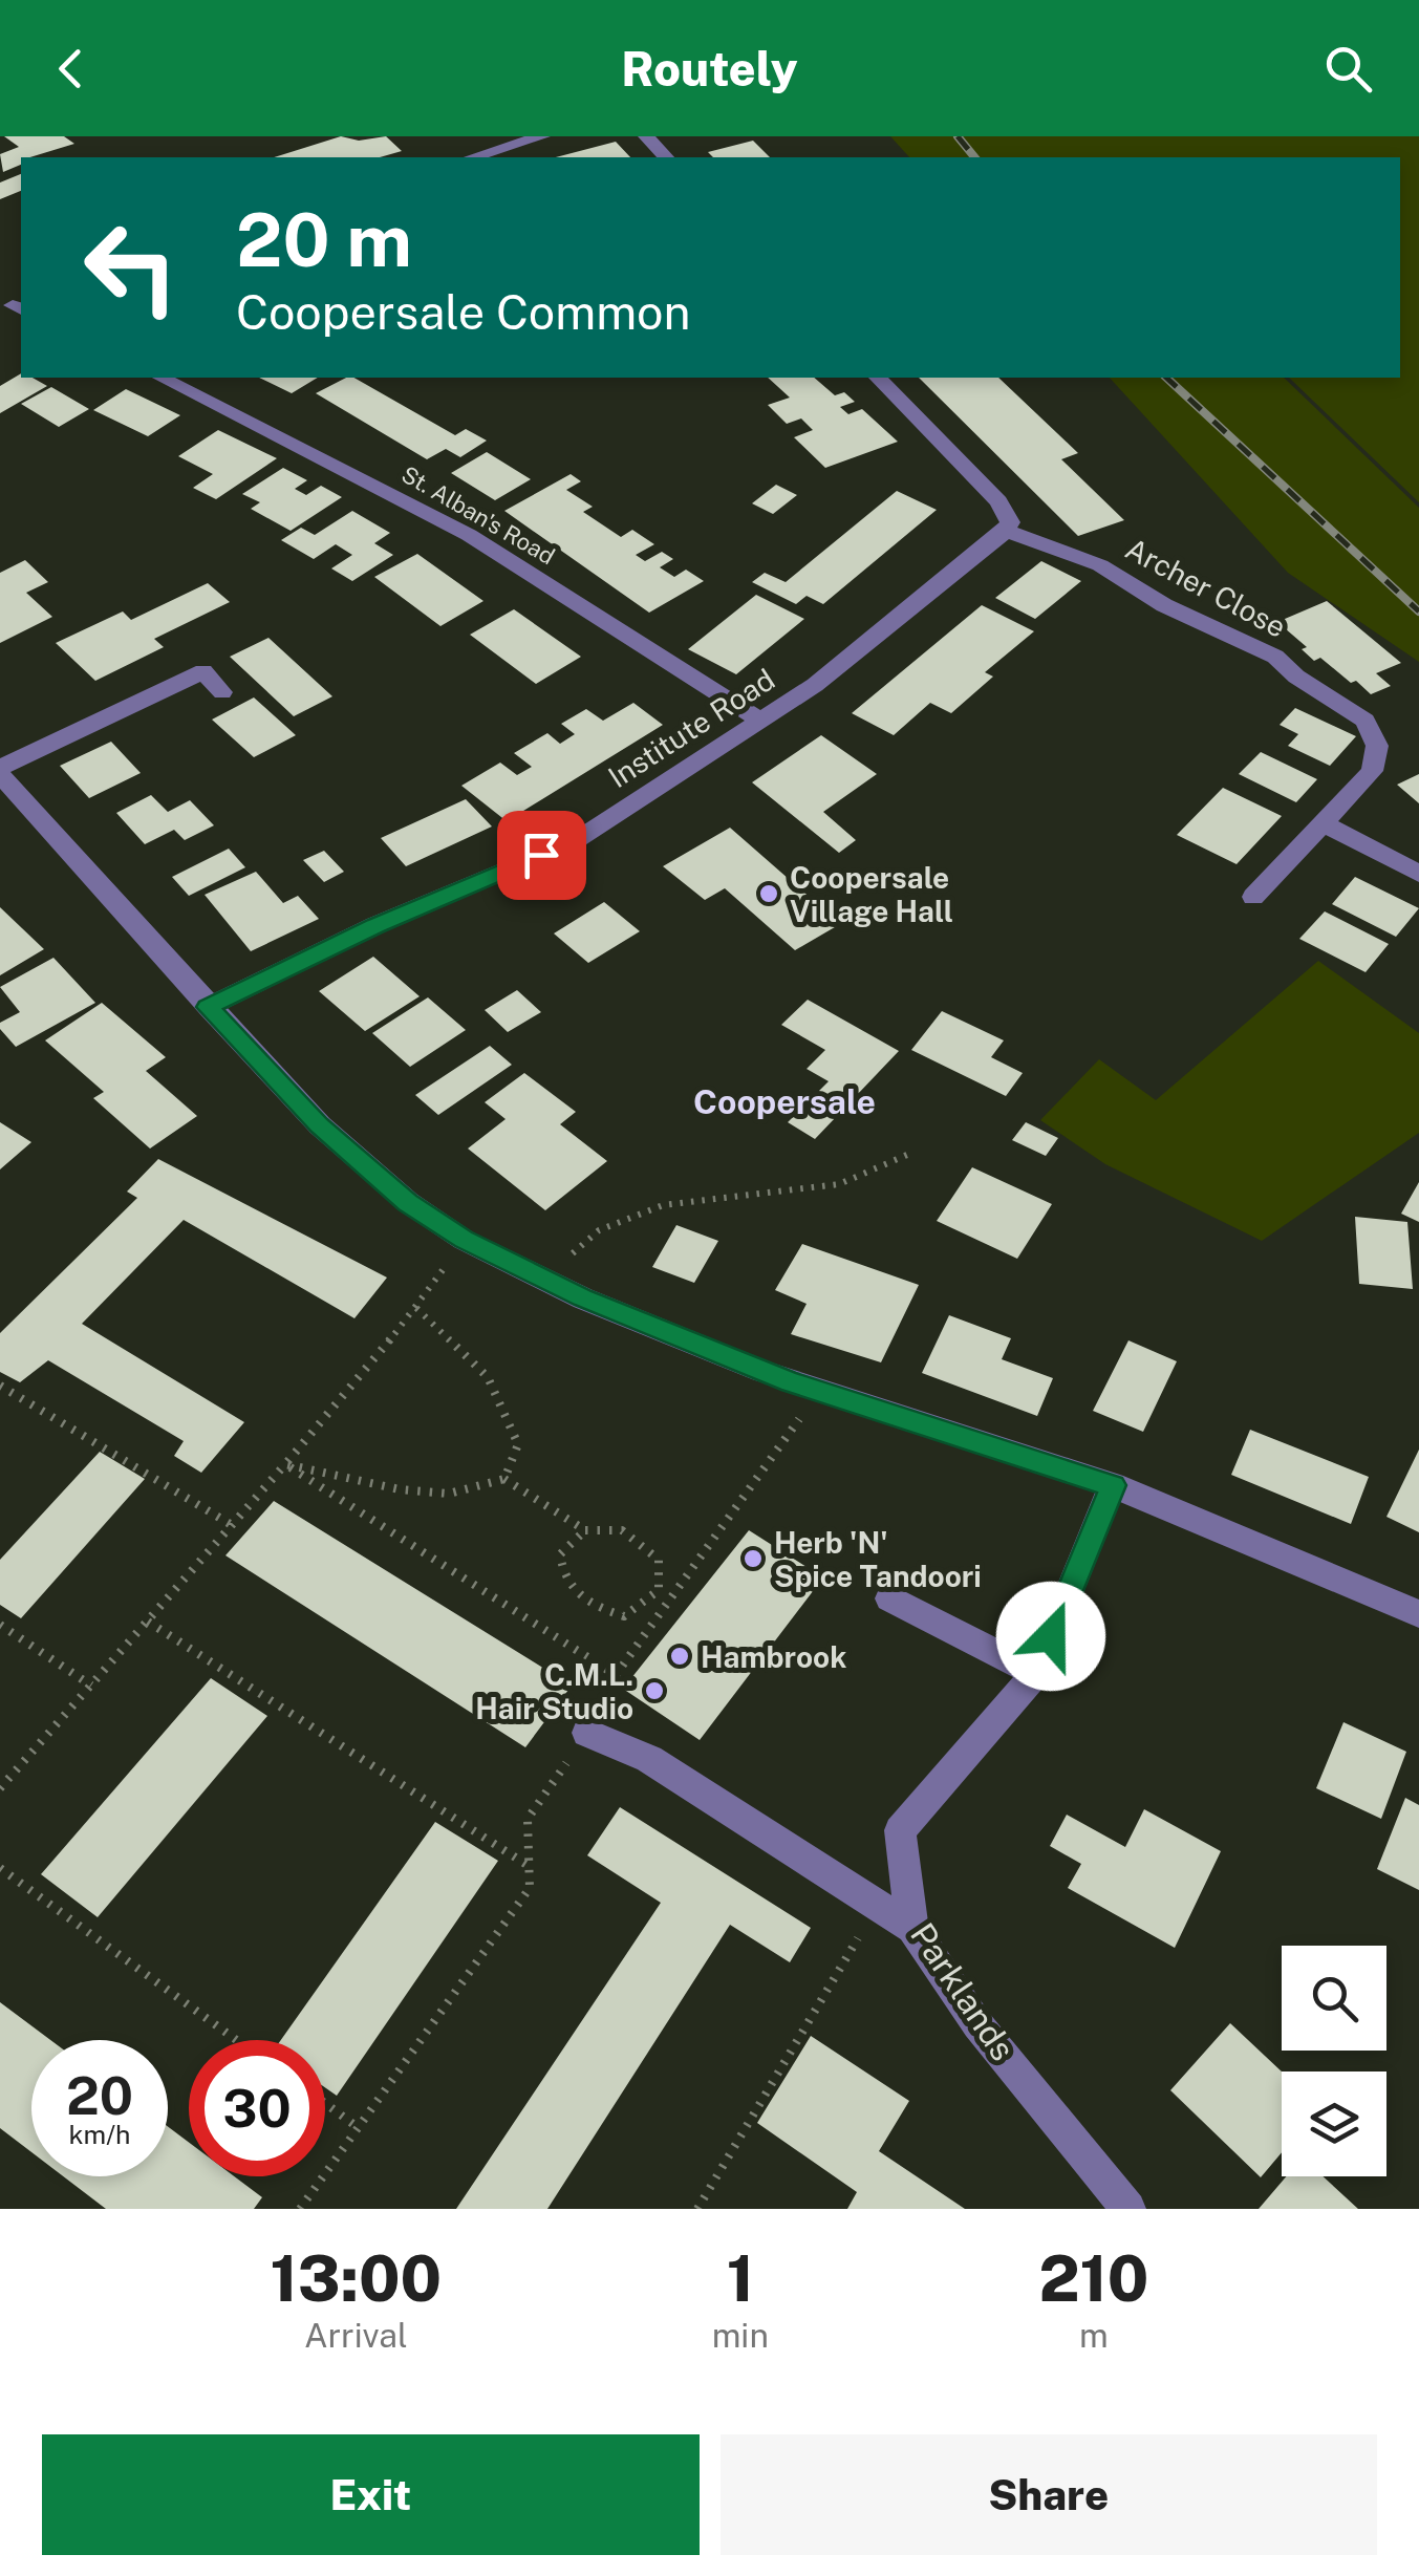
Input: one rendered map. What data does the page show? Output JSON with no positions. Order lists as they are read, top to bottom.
{
  "streets": {
    "street": [
      "St. Alban's Road",
      "Archer Close",
      "Institute Road",
      "Parklands"
    ]
  },
  "crossings": [
    ["St. Alban's Road", "Institute Road"],
    ["Archer Close", "Institute Road"]
  ],
  "districts": ["Coopersale"],
  "places": [
    "Coopersale Village Hall",
    "Herb 'N' Spice Tandoori",
    "Hambrook",
    "C.M.L. Hair Studio"
  ],
  "page": {
    "header": "Routely",
    "turn": ["20 m", "Coopersale Common"],
    "speed": "20 km/h",
    "limit": "30",
    "eta": [
      "13:00",
      "Arrival",
      "1",
      "min",
      "210",
      "m"
    ],
    "buttons": ["Exit", "Share"]
  }
}
